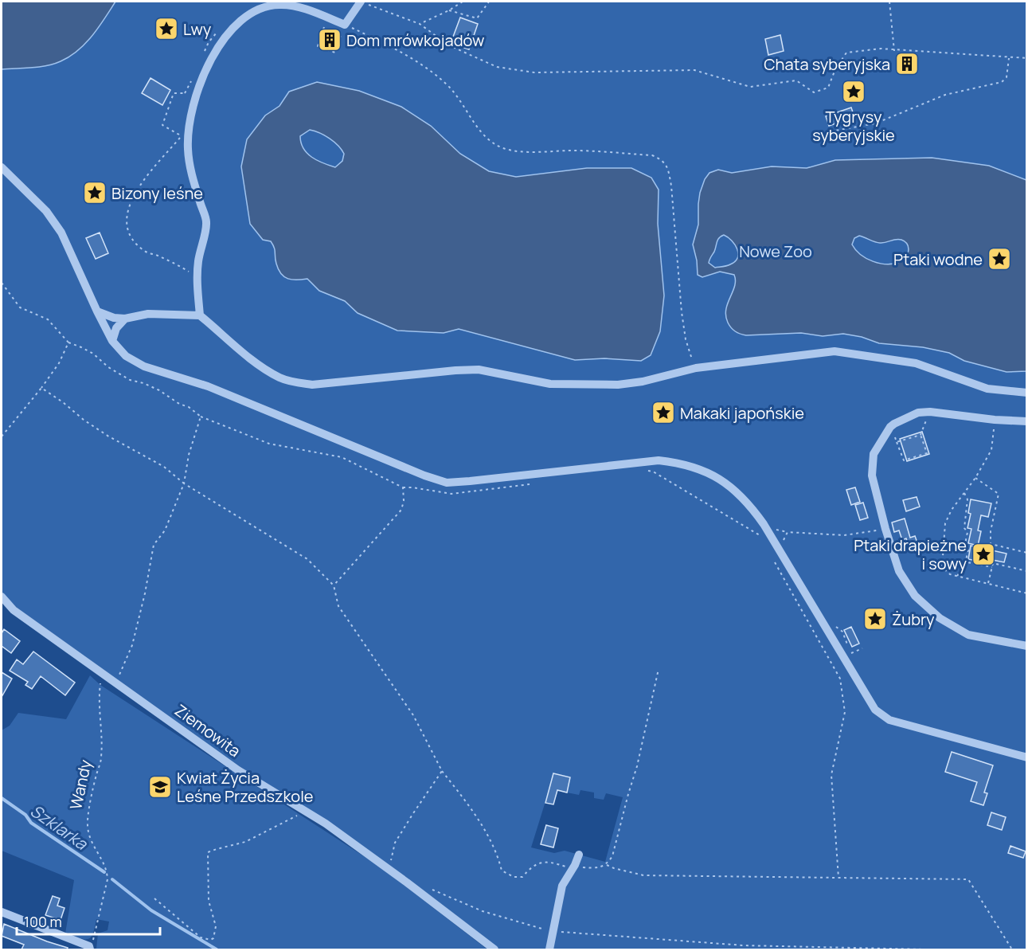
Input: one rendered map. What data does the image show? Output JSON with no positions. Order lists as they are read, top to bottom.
{
  "streets": {
    "street": ["Ziemowita"],
    "path": ["Wandy"]
  },
  "crossings": [
    ["Ziemowita", "Wandy"]
  ],
  "water": ["Szklarka"],
  "parks": ["Nowe Zoo"],
  "places": {
    "place": [
      "Lwy",
      "Tygrysy syberyjskie",
      "Bizony leśne",
      "Ptaki wodne",
      "Makaki japońskie",
      "Ptaki drapieżne i sowy",
      "Żubry"
    ],
    "building": ["Dom mrówkojadów", "Chata syberyjska"],
    "school or university": ["Kwiat Życia Leśne Przedszkole"]
  },
  "scale_bar": "100 m"
}
